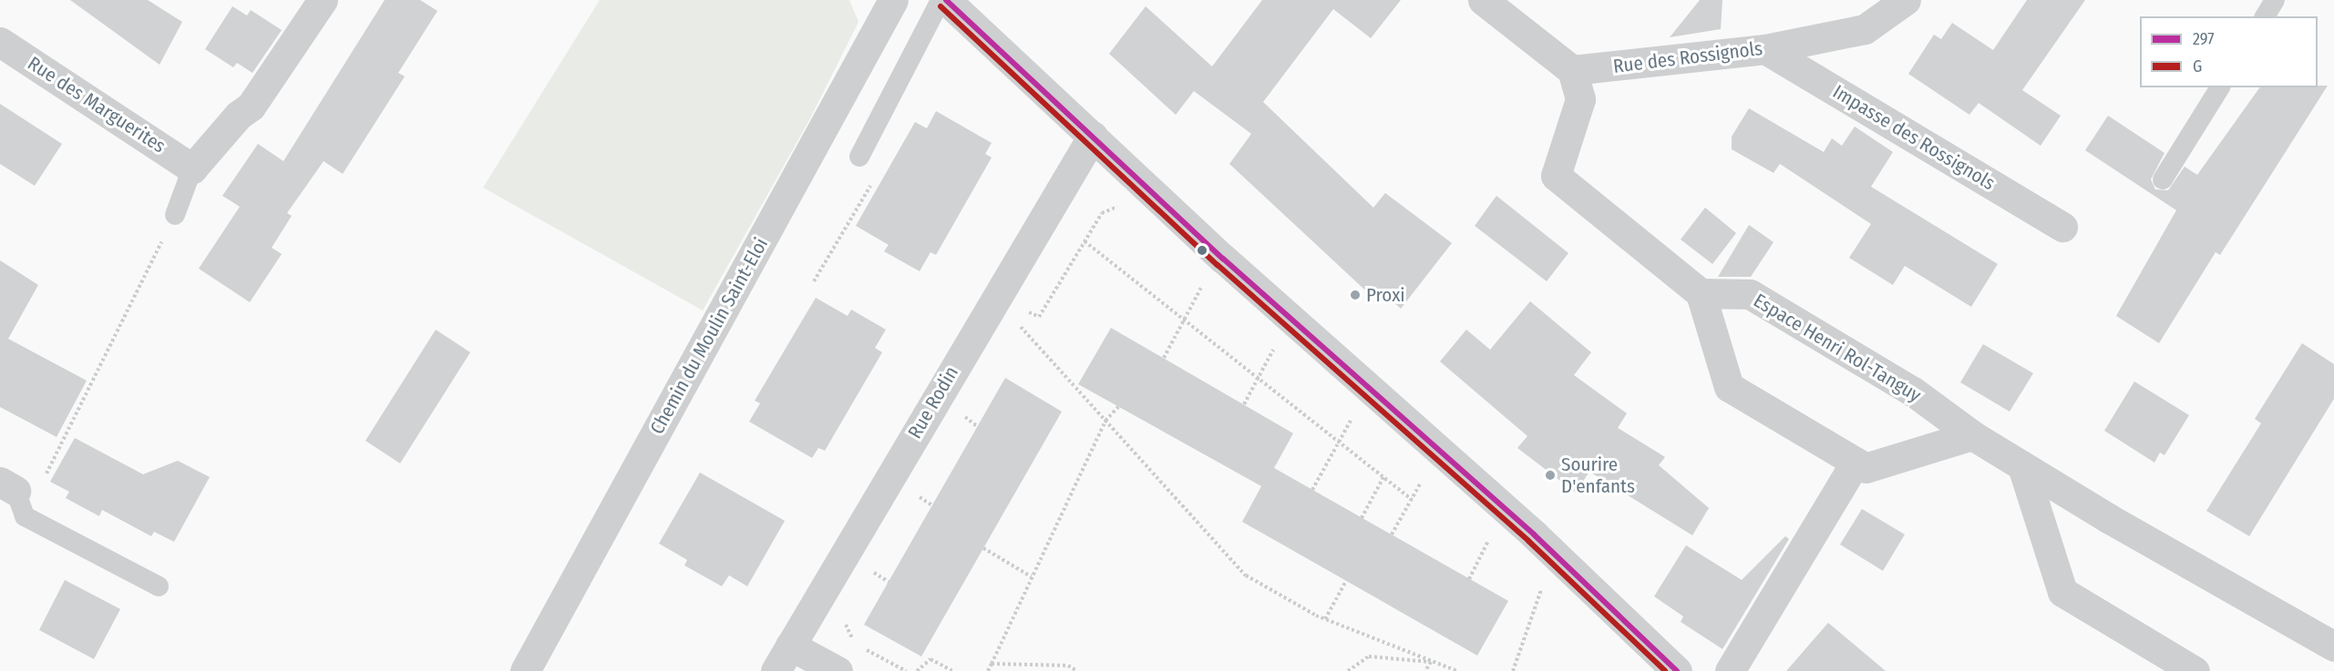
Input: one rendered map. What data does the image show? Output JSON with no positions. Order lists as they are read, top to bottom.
{
  "streets": {
    "street": [
      "Rue des Rossignols",
      "Rue des Marguerites",
      "Impasse des Rossignols",
      "Chemin du Moulin Saint-Eloi",
      "Espace Henri Rol-Tanguy",
      "Rue Rodin"
    ]
  },
  "crossings": [
    ["Rue des Rossignols", "Impasse des Rossignols"]
  ],
  "places": ["Proxi", "Sourire D'enfants"],
  "lines": ["transit line 297", "transit line G"],
  "legend": ["297", "G"]
}
